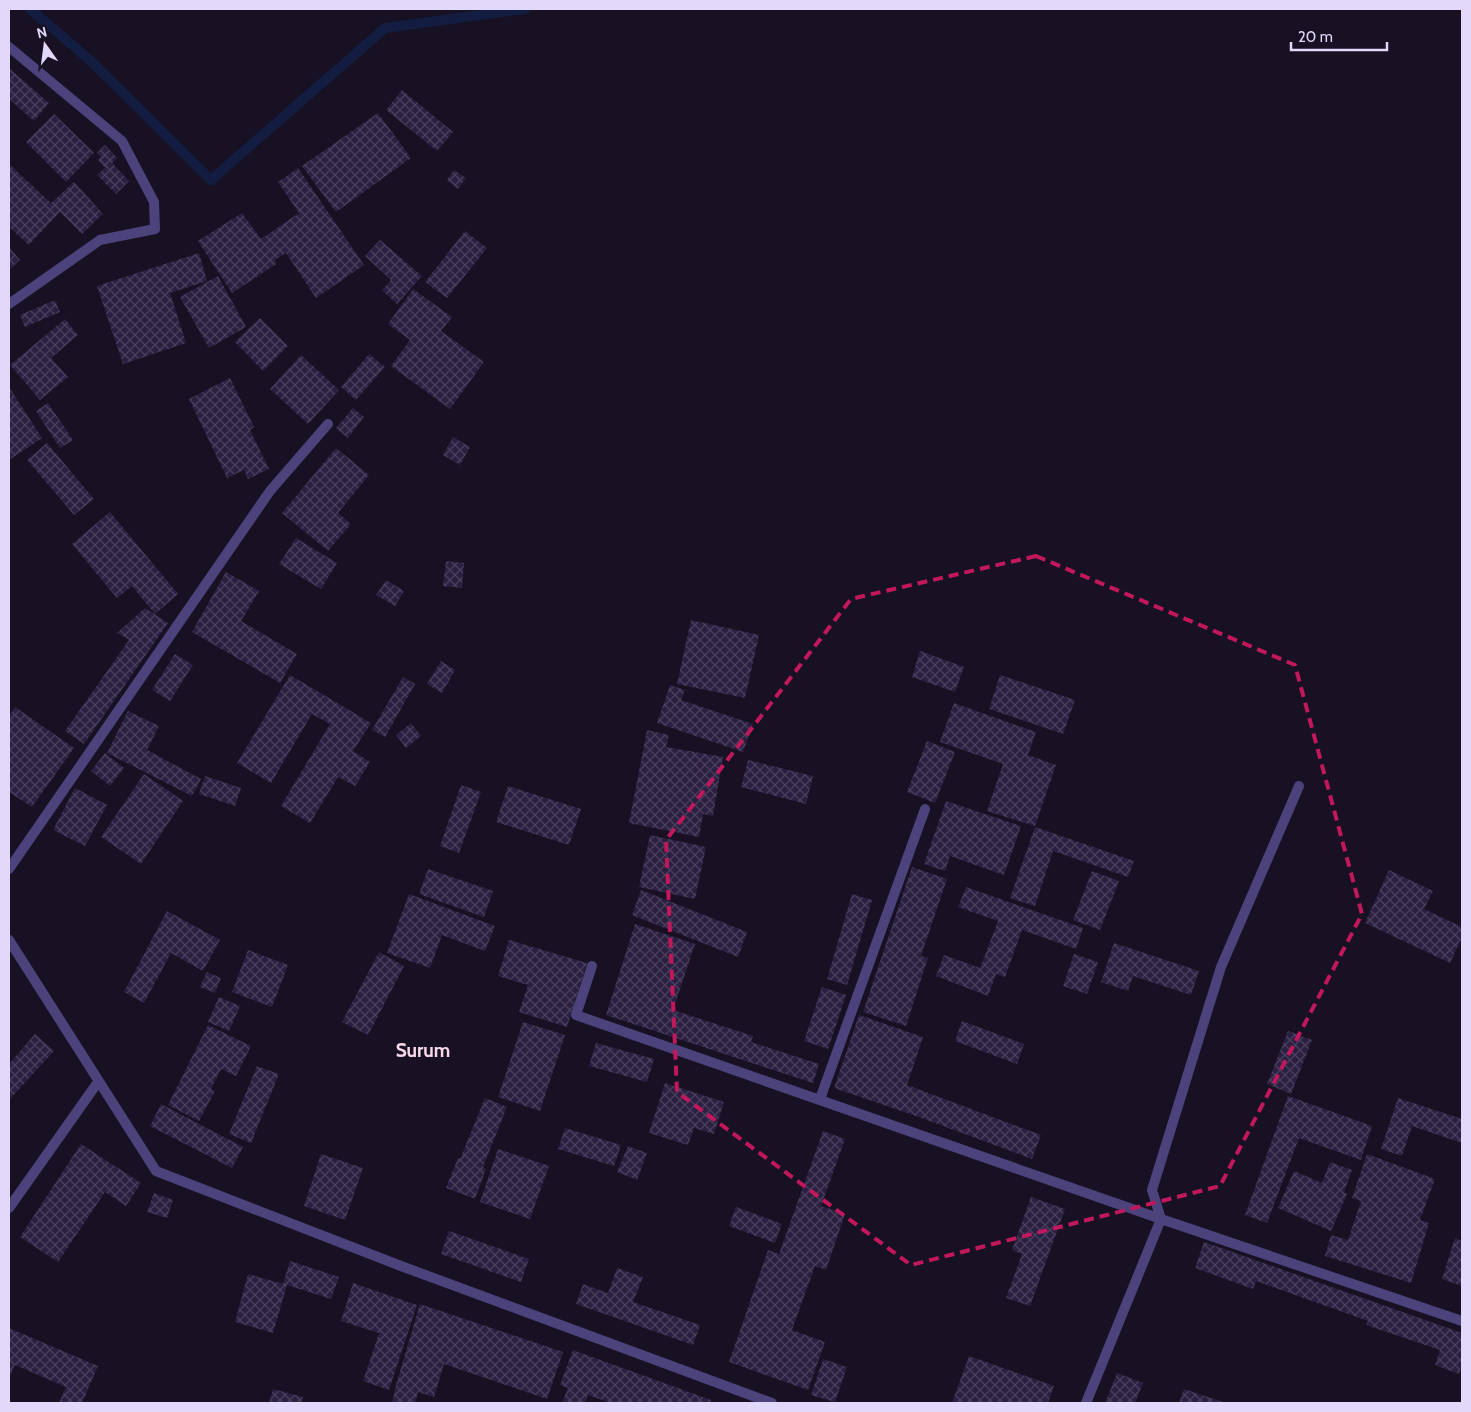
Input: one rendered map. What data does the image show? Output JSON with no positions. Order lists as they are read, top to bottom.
{
  "districts": ["Surum"],
  "scale_bar": "20 m",
  "north": "top"
}
